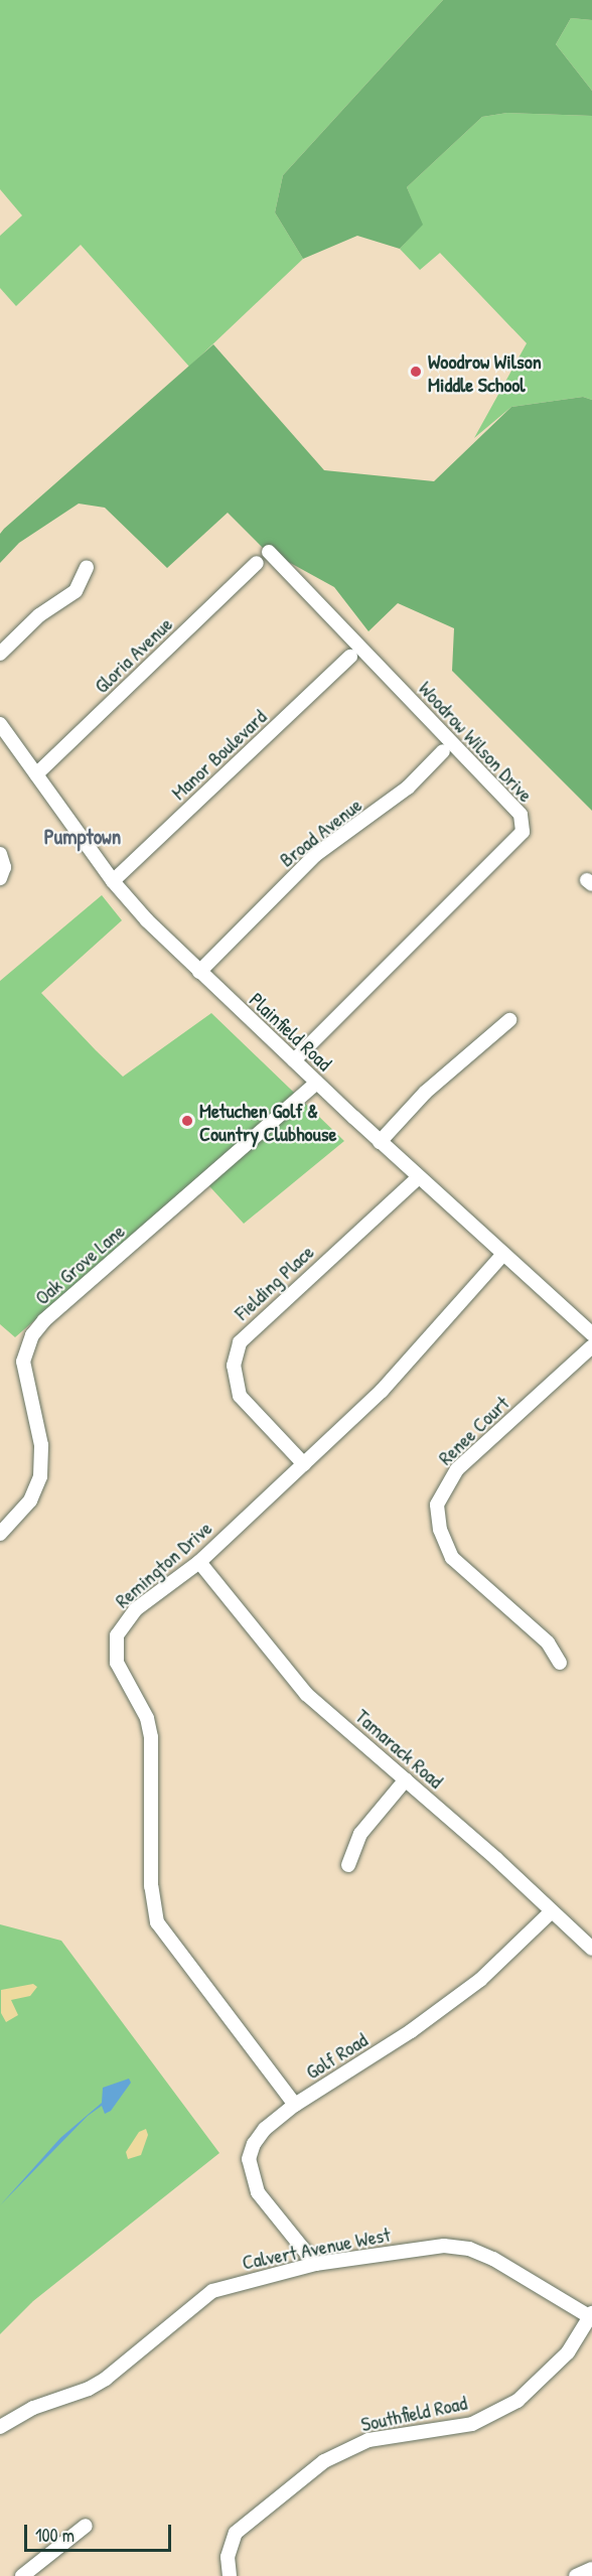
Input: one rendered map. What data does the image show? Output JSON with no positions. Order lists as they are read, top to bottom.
{
  "streets": {
    "street": [
      "Gloria Avenue",
      "Woodrow Wilson Drive",
      "Manor Boulevard",
      "Broad Avenue",
      "Plainfield Road",
      "Oak Grove Lane",
      "Fielding Place",
      "Renee Court",
      "Remington Drive",
      "Tamarack Road",
      "Golf Road",
      "Calvert Avenue West",
      "Southfield Road"
    ]
  },
  "crossings": [
    ["Gloria Avenue", "Plainfield Road"],
    ["Woodrow Wilson Drive", "Plainfield Road"],
    ["Manor Boulevard", "Plainfield Road"],
    ["Broad Avenue", "Plainfield Road"],
    ["Plainfield Road", "Oak Grove Lane"],
    ["Plainfield Road", "Fielding Place"],
    ["Plainfield Road", "Remington Drive"],
    ["Fielding Place", "Remington Drive"],
    ["Remington Drive", "Tamarack Road"],
    ["Remington Drive", "Golf Road"],
    ["Tamarack Road", "Golf Road"],
    ["Golf Road", "Calvert Avenue West"],
    ["Calvert Avenue West", "Southfield Road"]
  ],
  "districts": ["Pumptown"],
  "places": ["Woodrow Wilson Middle School", "Metuchen Golf & Country Clubhouse"],
  "scale_bar": "100 m"
}
